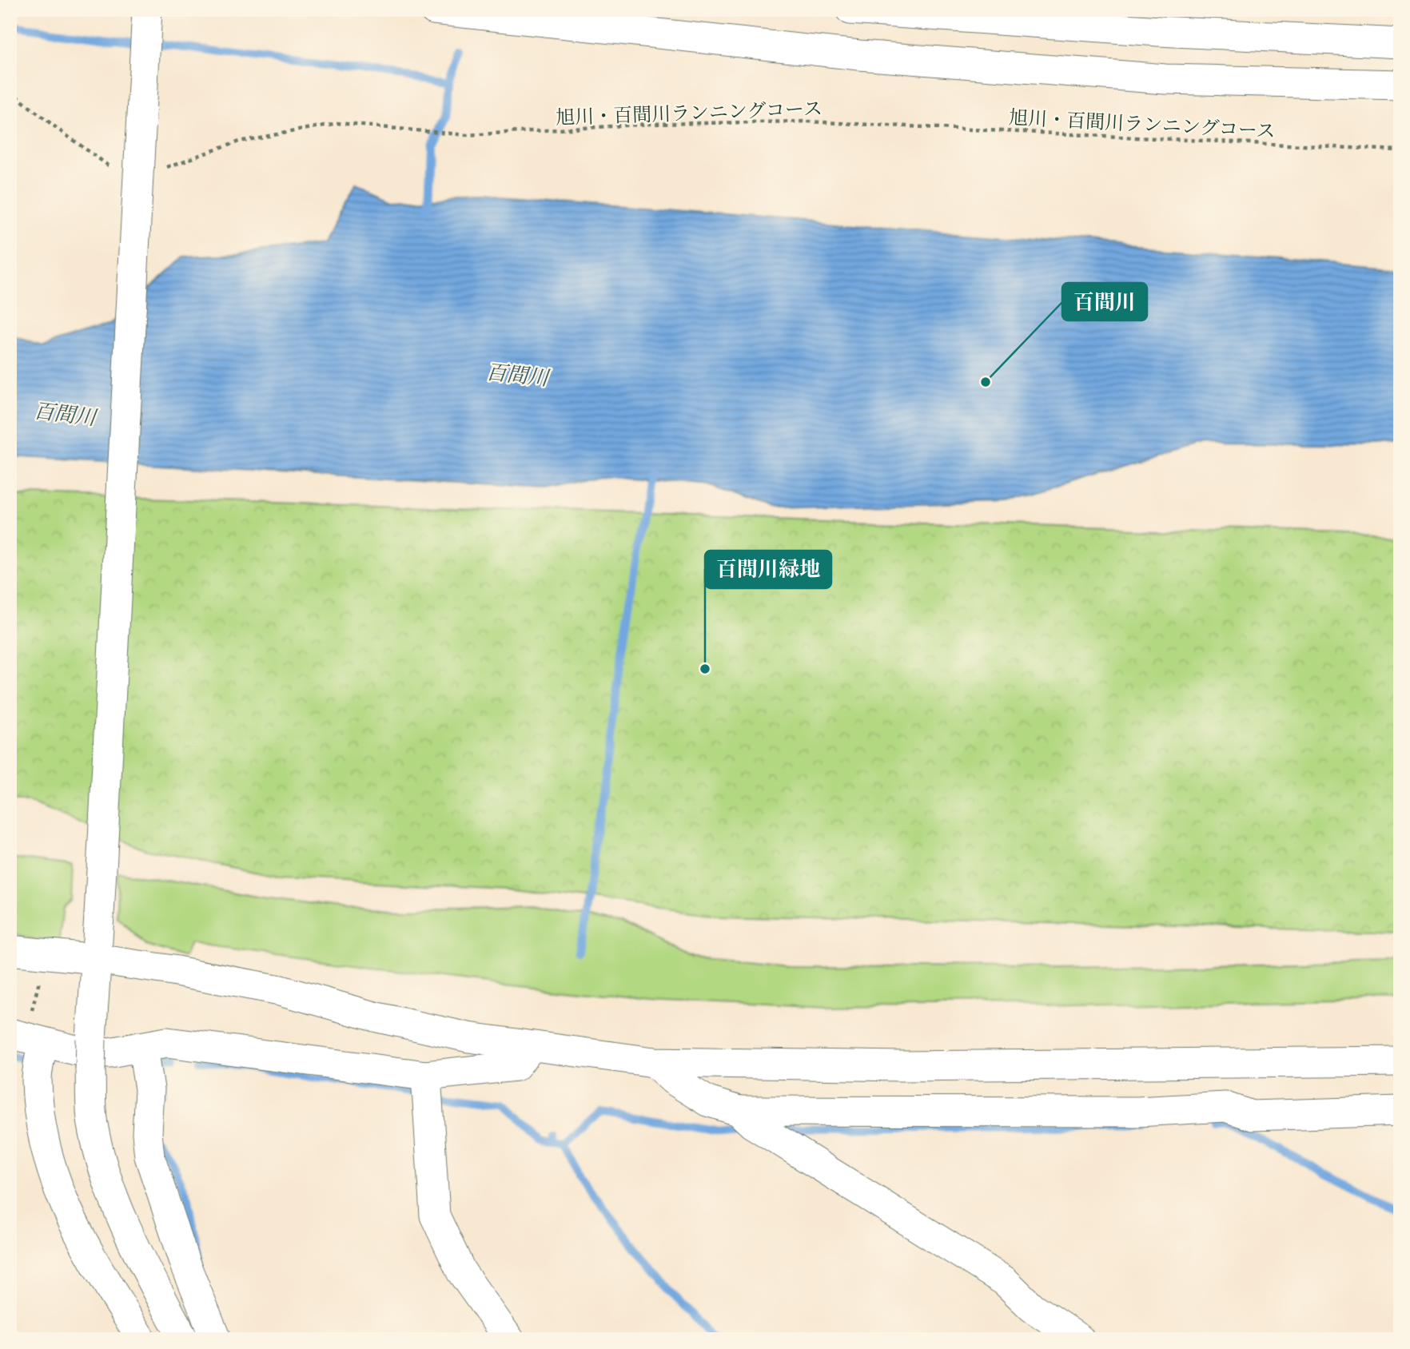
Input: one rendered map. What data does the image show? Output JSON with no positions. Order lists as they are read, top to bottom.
{
  "streets": {
    "path": ["旭川・百間川ランニングコース"]
  },
  "water": ["百間川"],
  "places": ["百間川", "百間川緑地"]
}
